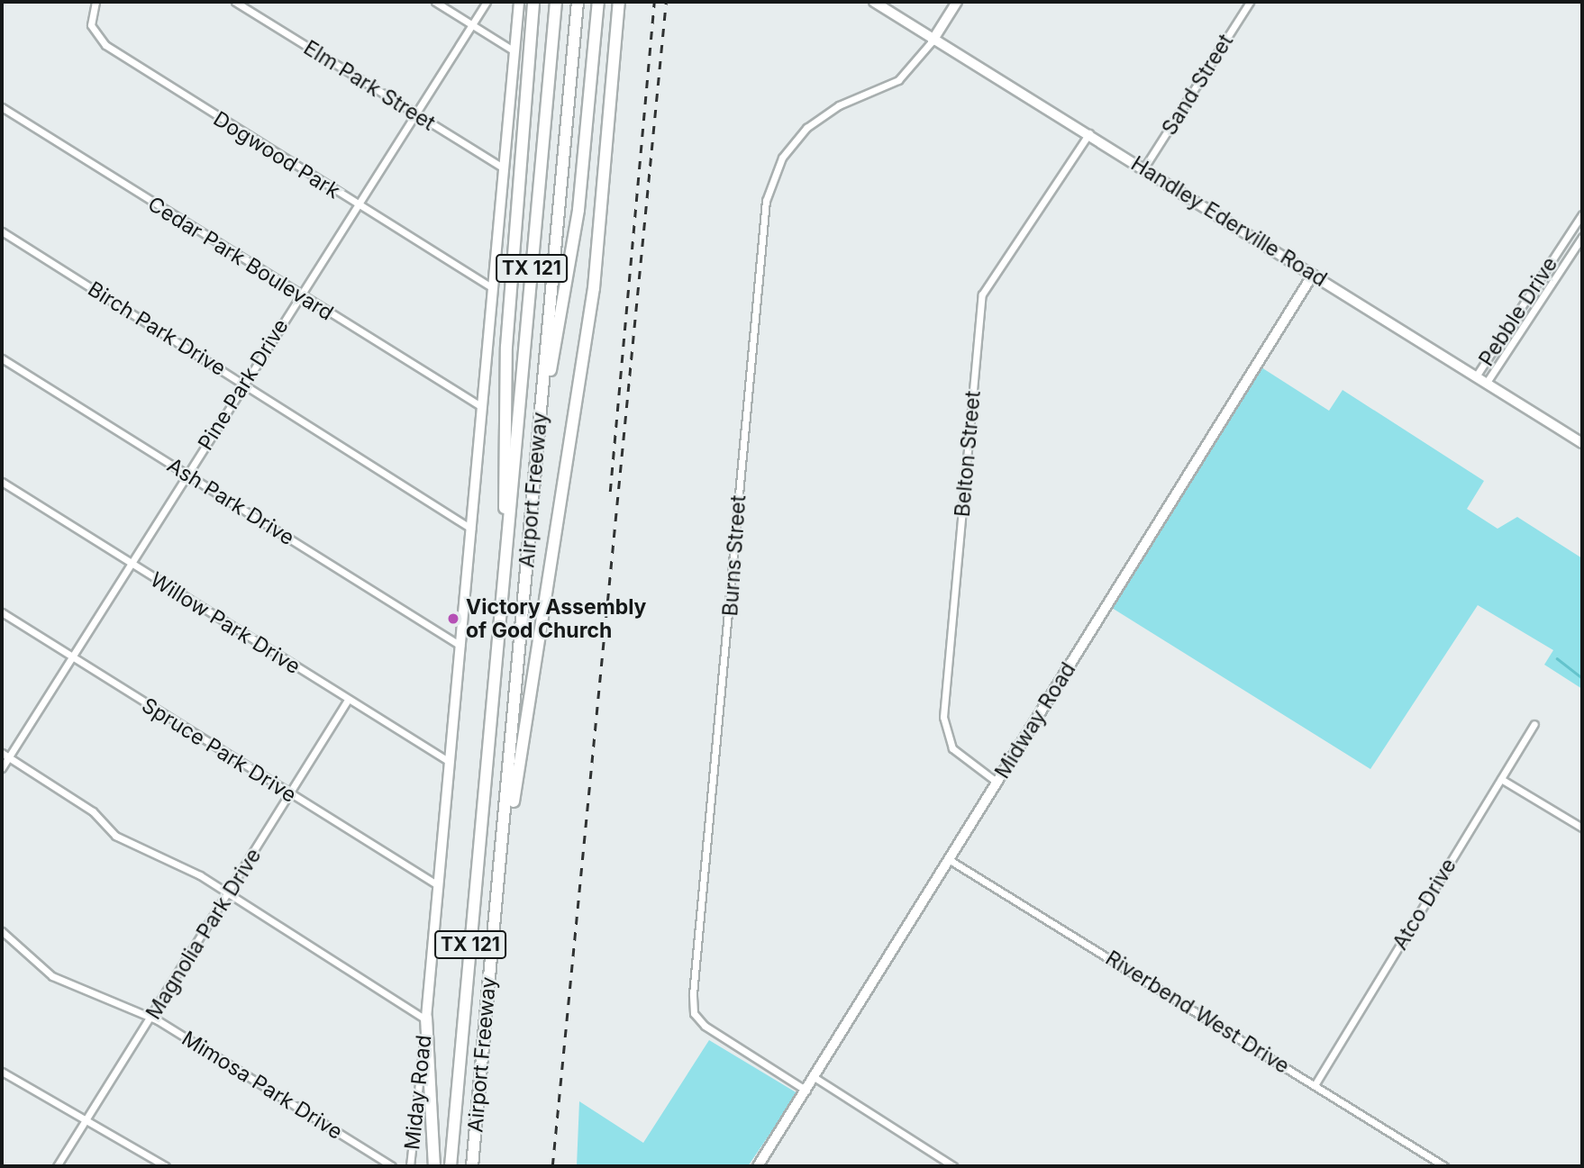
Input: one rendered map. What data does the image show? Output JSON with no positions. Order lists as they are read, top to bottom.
{
  "streets": {
    "highway": ["TX 121", "Airport Freeway"],
    "main road": ["Handley Ederville Road", "Midway Road"],
    "street": [
      "Sand Street",
      "Elm Park Street",
      "Dogwood Park",
      "Cedar Park Boulevard",
      "Pebble Drive",
      "Birch Park Drive",
      "Pine Park Drive",
      "Belton Street",
      "Ash Park Drive",
      "Burns Street",
      "Willow Park Drive",
      "Spruce Park Drive",
      "Atco Drive",
      "Magnolia Park Drive",
      "Riverbend West Drive",
      "Mimosa Park Drive",
      "Miday Road"
    ]
  },
  "crossings": [
    ["Sand Street", "Handley Ederville Road"],
    ["Elm Park Street", "Pine Park Drive"],
    ["Dogwood Park", "Pine Park Drive"],
    ["Handley Ederville Road", "Pebble Drive"],
    ["Handley Ederville Road", "Belton Street"],
    ["Handley Ederville Road", "Burns Street"],
    ["Handley Ederville Road", "Midway Road"],
    ["Cedar Park Boulevard", "Pine Park Drive"],
    ["Birch Park Drive", "Pine Park Drive"],
    ["Pine Park Drive", "Ash Park Drive"],
    ["Pine Park Drive", "Willow Park Drive"],
    ["Pine Park Drive", "Spruce Park Drive"],
    ["Belton Street", "Midway Road"],
    ["Burns Street", "Midway Road"],
    ["Willow Park Drive", "Magnolia Park Drive"],
    ["Midway Road", "Riverbend West Drive"],
    ["Spruce Park Drive", "Magnolia Park Drive"],
    ["Atco Drive", "Riverbend West Drive"],
    ["Magnolia Park Drive", "Mimosa Park Drive"]
  ],
  "places": ["Victory Assembly of God Church"]
}
